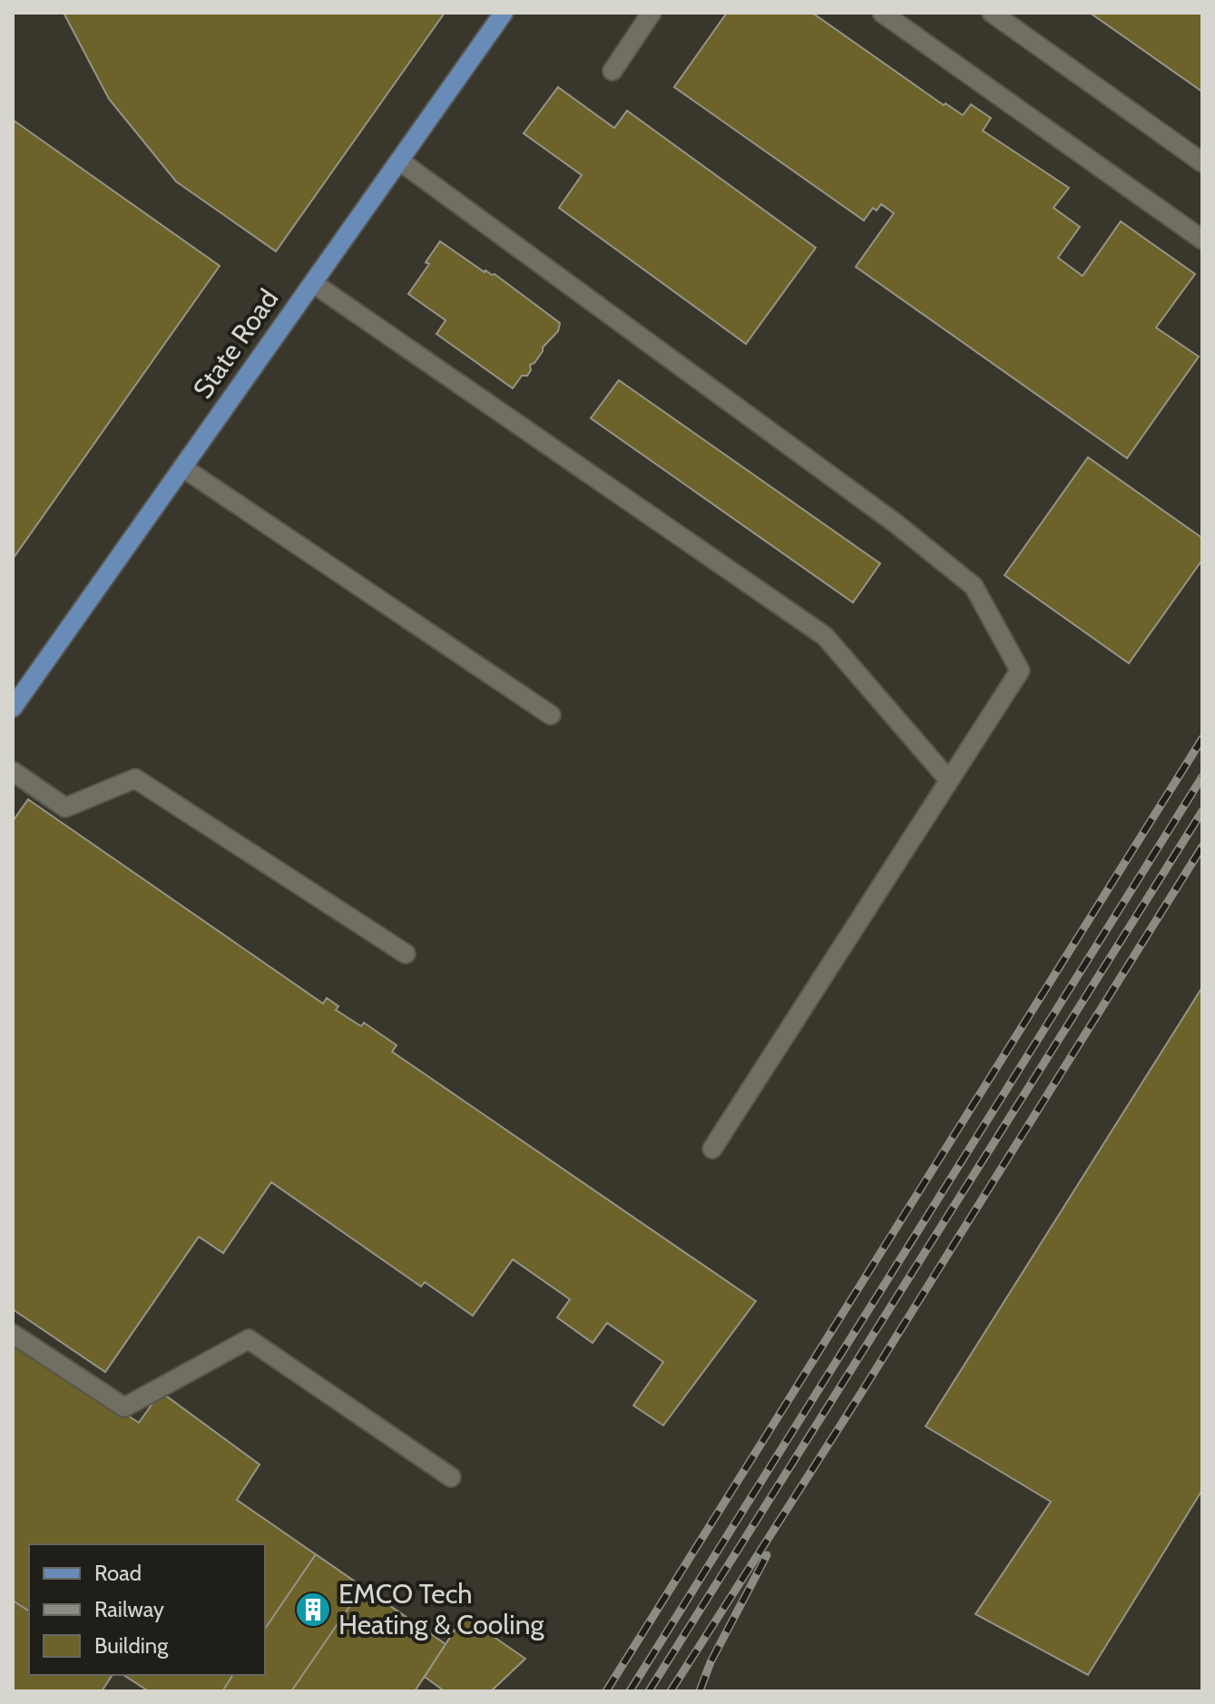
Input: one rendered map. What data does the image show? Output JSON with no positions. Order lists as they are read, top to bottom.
{
  "streets": {
    "main road": ["State Road"]
  },
  "places": {
    "building": ["EMCO Tech Heating & Cooling"]
  },
  "legend": ["Road", "Railway", "Building"]
}
